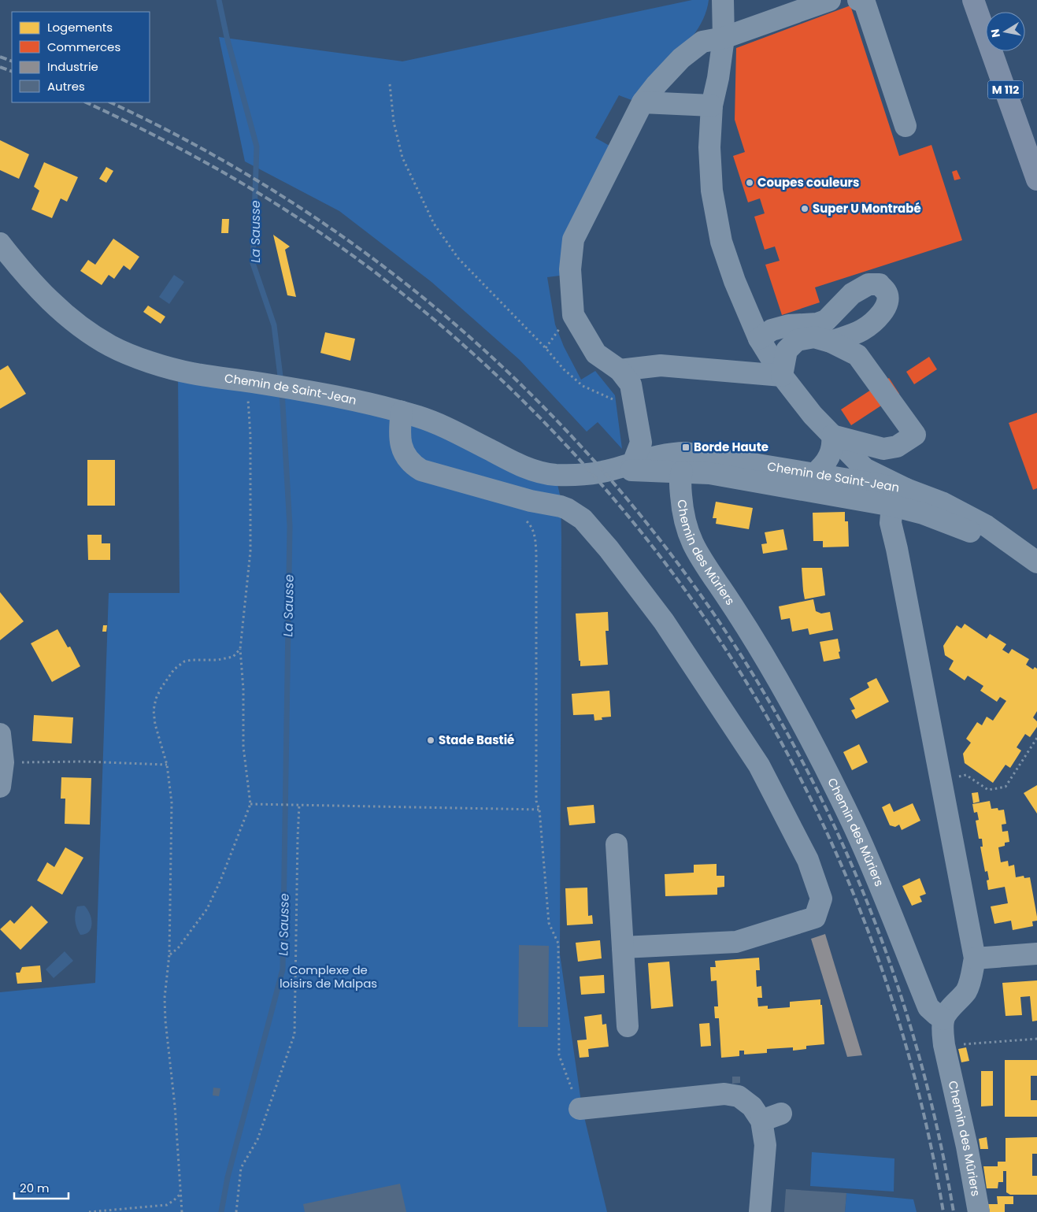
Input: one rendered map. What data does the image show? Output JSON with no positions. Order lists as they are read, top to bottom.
{
  "streets": {
    "main road": ["M 112"],
    "street": ["Chemin de Saint-Jean", "Chemin des Mûriers"]
  },
  "crossings": [
    ["Chemin de Saint-Jean", "Chemin des Mûriers"]
  ],
  "water": ["La Sausse"],
  "parks": ["Complexe de loisirs de Malpas"],
  "places": {
    "other": ["Coupes couleurs", "Super U Montrabé", "Stade Bastié"],
    "transit": ["Borde Haute"]
  },
  "legend": [
    "Logements",
    "Commerces",
    "Industrie",
    "Autres"
  ],
  "scale_bar": "20 m",
  "north": "left"
}
